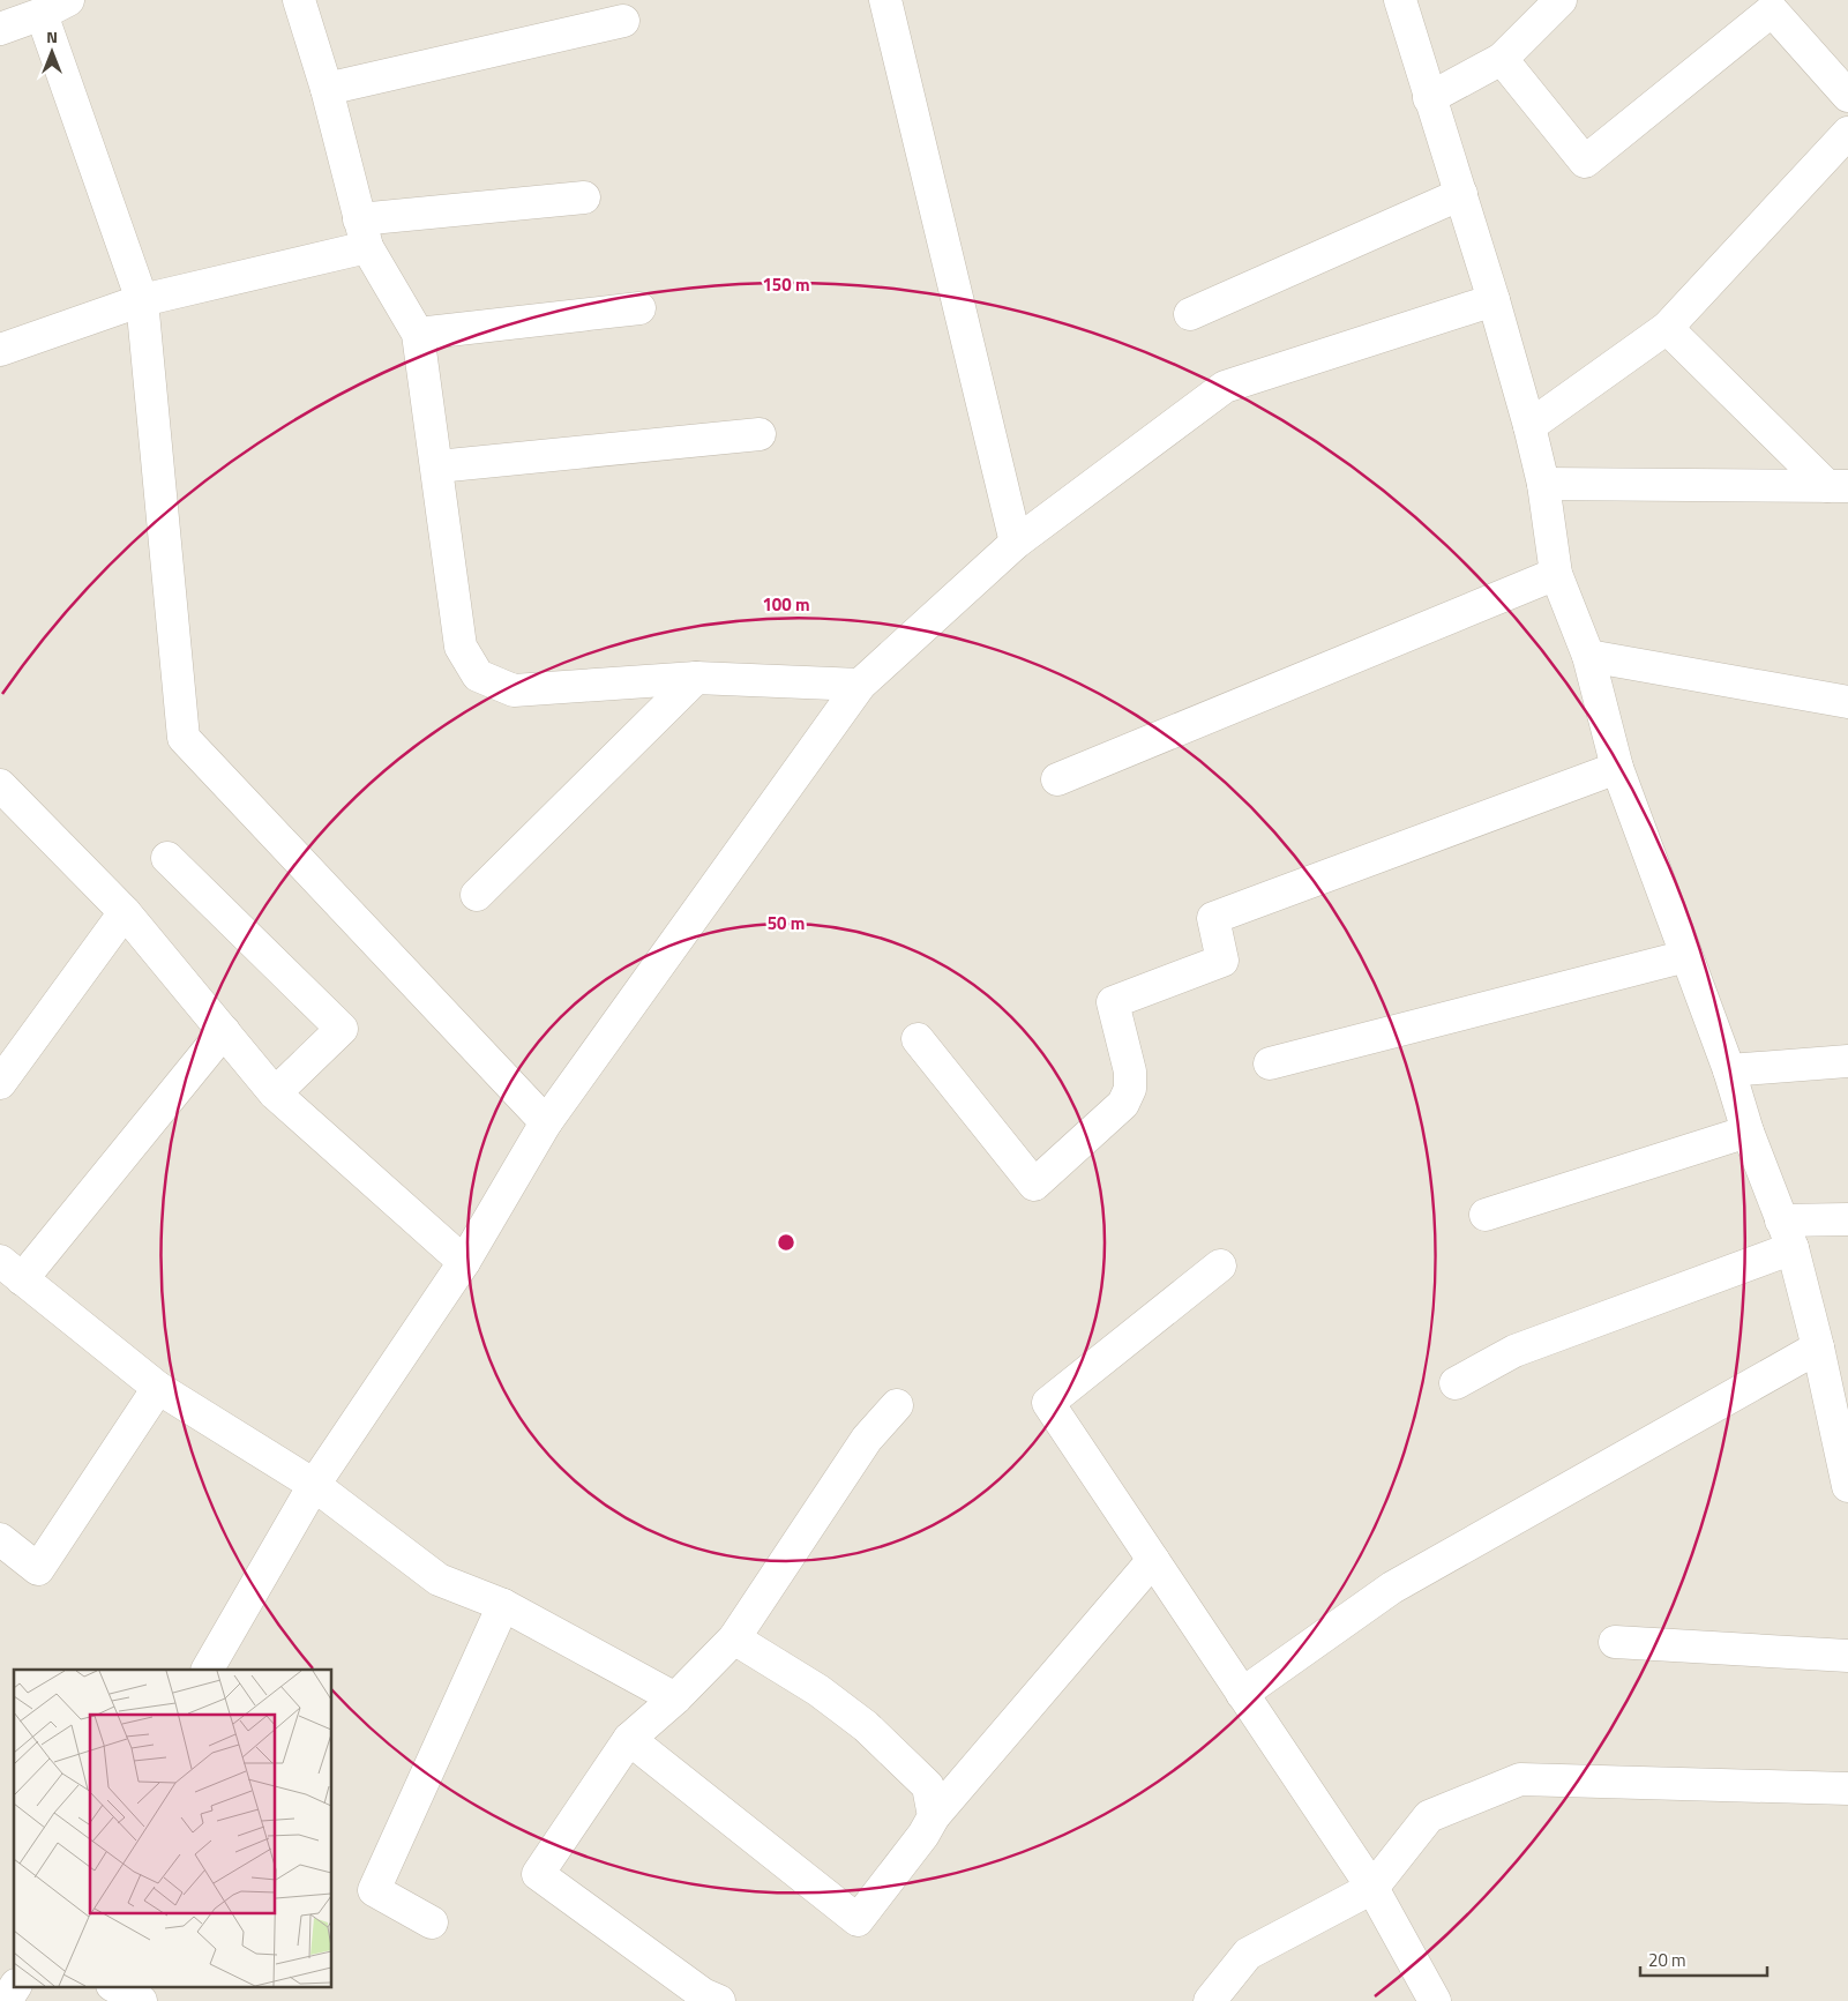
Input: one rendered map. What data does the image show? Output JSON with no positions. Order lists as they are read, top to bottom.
{
  "scale_bar": "20 m",
  "north": "top",
  "rings": ["150 m", "100 m", "50 m"]
}
